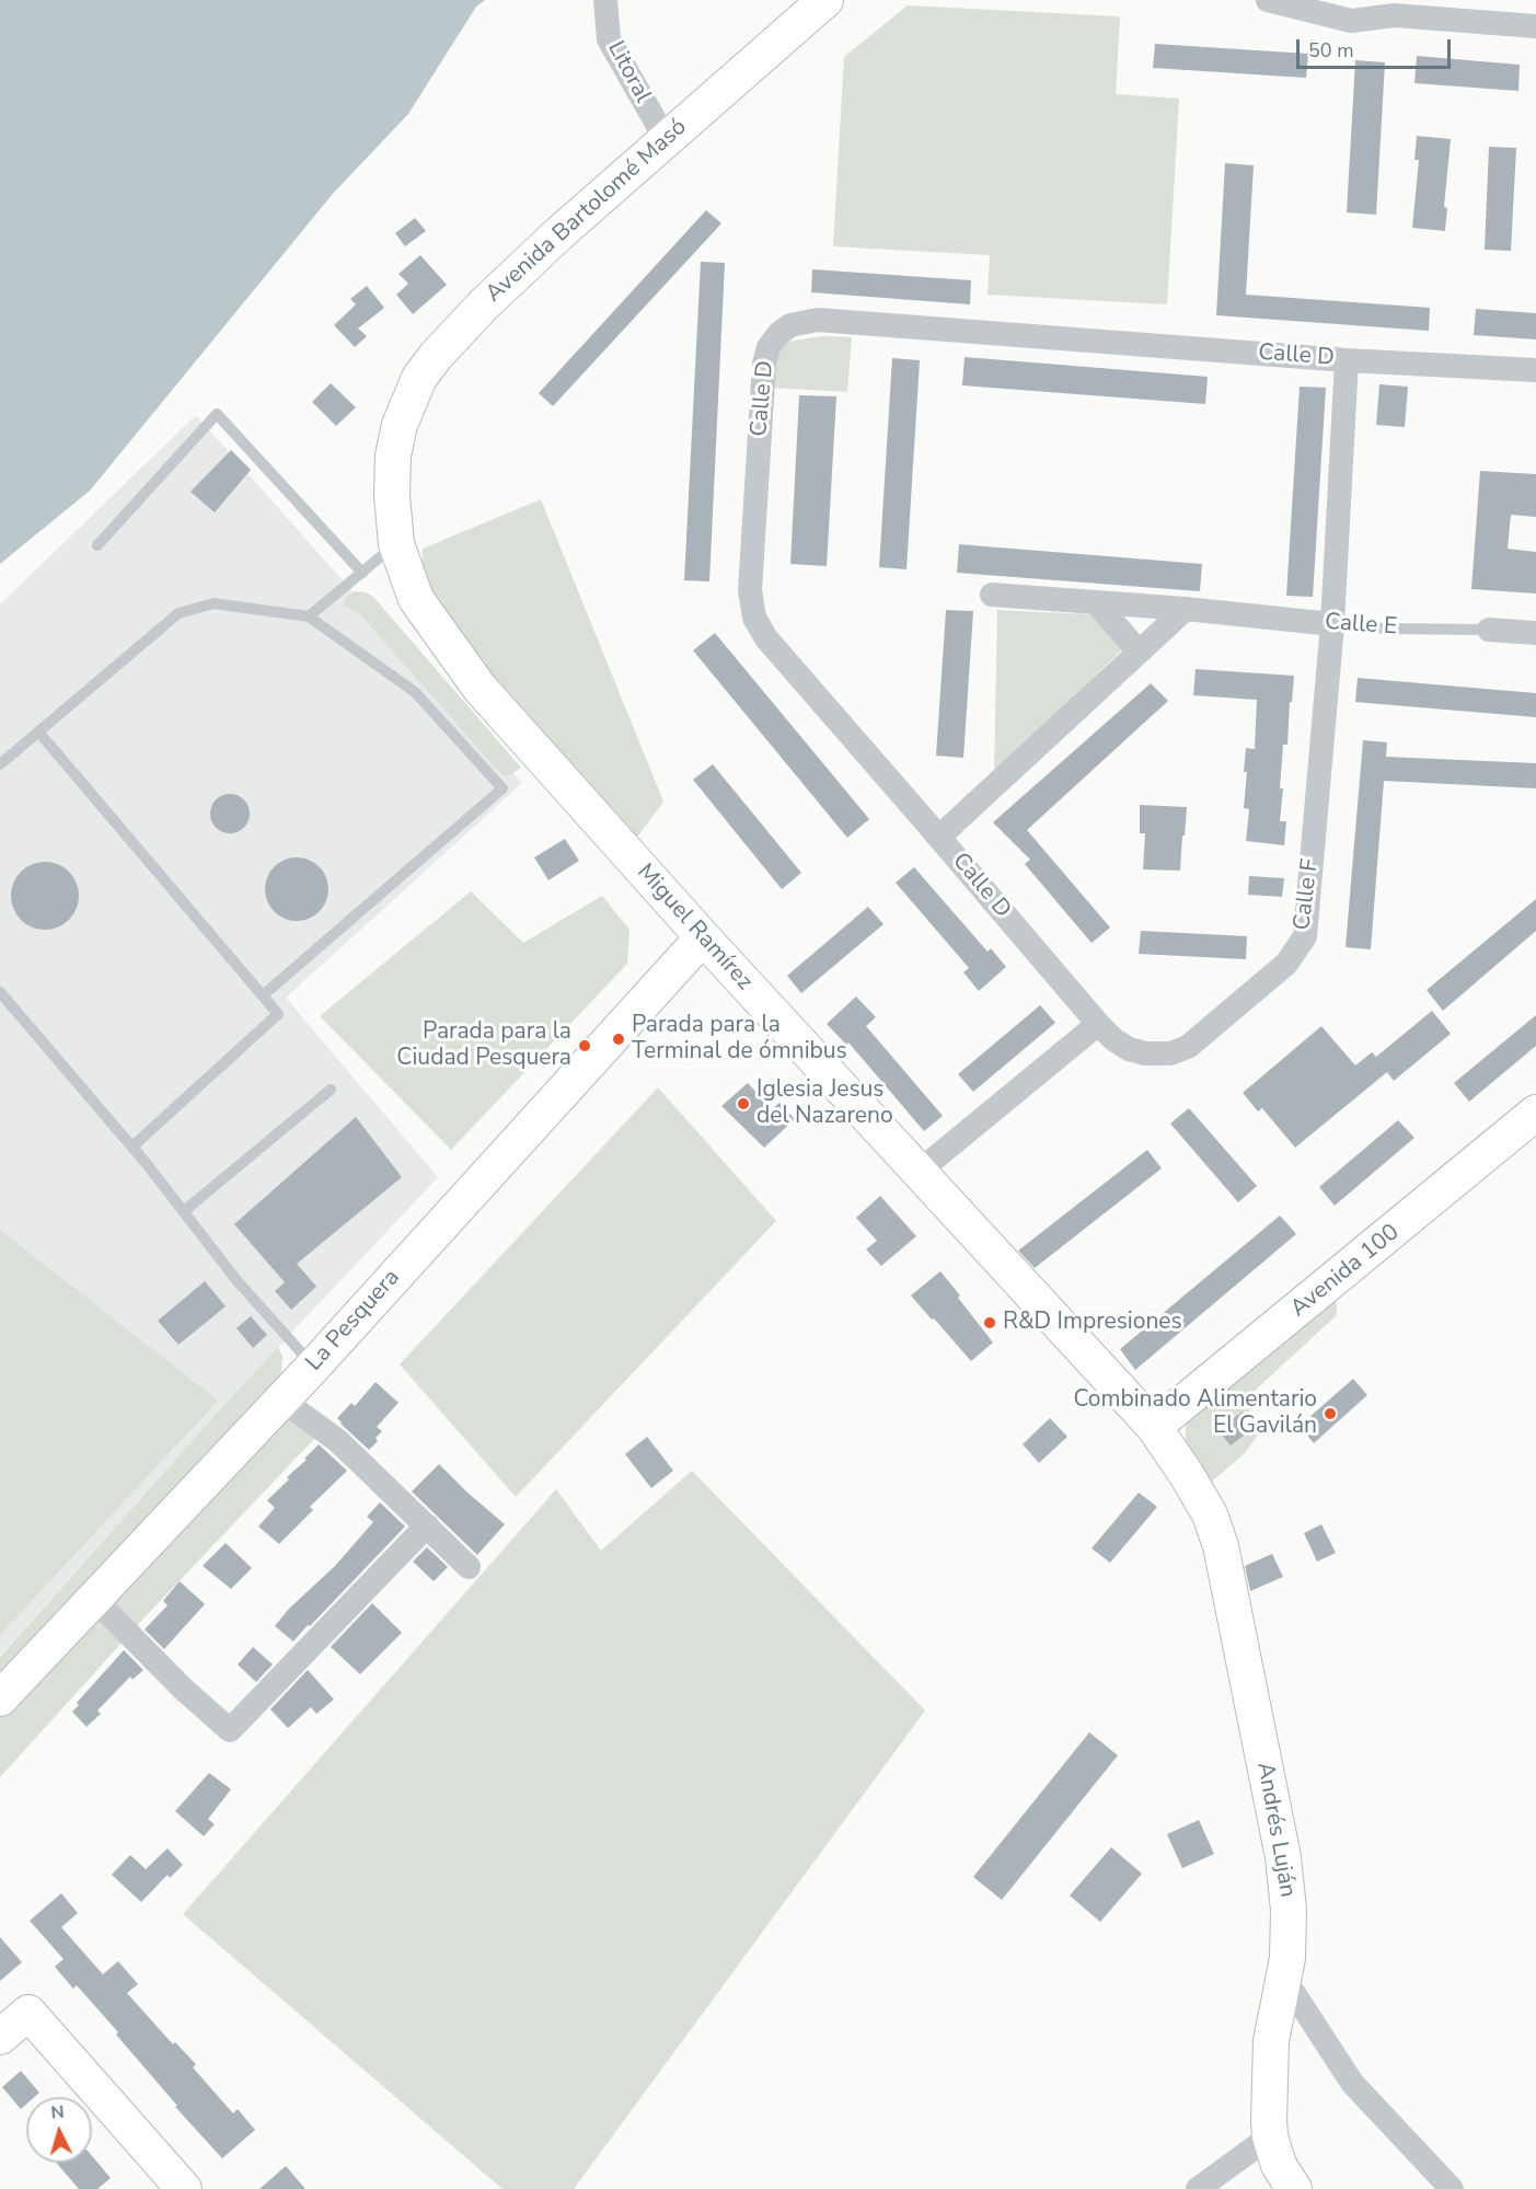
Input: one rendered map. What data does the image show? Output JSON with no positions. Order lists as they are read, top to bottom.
{
  "streets": {
    "main road": [
      "Avenida Bartolomé Masó",
      "Miguel Ramírez",
      "Avenida 100",
      "La Pesquera",
      "Andrés Luján"
    ],
    "street": [
      "Litoral",
      "Calle D",
      "Calle E",
      "Calle F"
    ]
  },
  "crossings": [
    ["Litoral", "Avenida Bartolomé Masó"],
    ["Avenida Bartolomé Masó", "Miguel Ramírez"],
    ["Calle D", "Calle F"],
    ["Calle E", "Calle F"],
    ["Miguel Ramírez", "Avenida 100"],
    ["Miguel Ramírez", "La Pesquera"],
    ["Miguel Ramírez", "Andrés Luján"]
  ],
  "places": [
    "Parada para la Terminal de ómnibus",
    "Parada para la Ciudad Pesquera",
    "Iglesia Jesus del Nazareno",
    "R&D Impresiones",
    "Combinado Alimentario El Gavilán"
  ],
  "scale_bar": "50 m",
  "north": "top"
}
